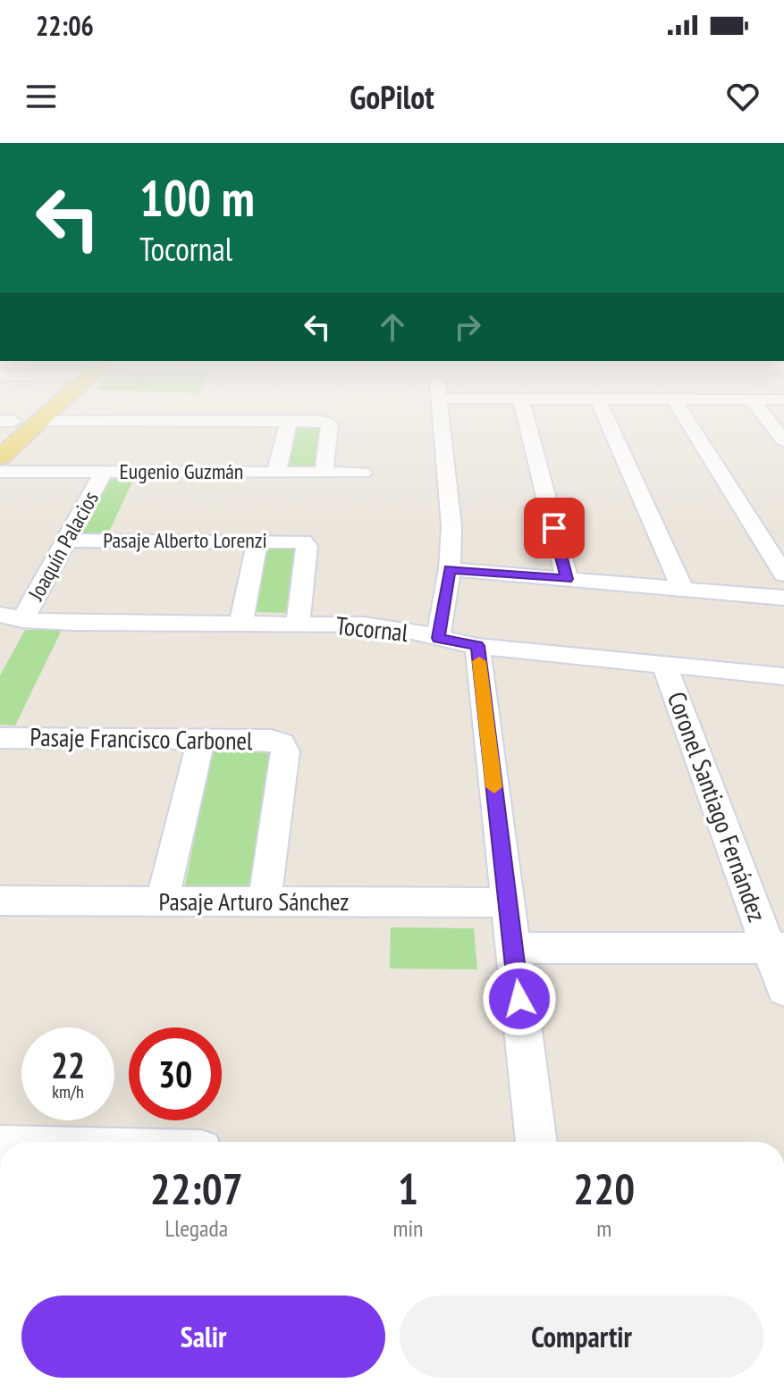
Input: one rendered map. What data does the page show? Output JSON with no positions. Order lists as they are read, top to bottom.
{
  "streets": {
    "street": [
      "Eugenio Guzmán",
      "Pasaje Alberto Lorenzi",
      "Joaquín Palacios",
      "Tocornal",
      "Pasaje Francisco Carbonel",
      "Coronel Santiago Fernández",
      "Pasaje Arturo Sánchez"
    ]
  },
  "crossings": [
    ["Eugenio Guzmán", "Joaquín Palacios"],
    ["Pasaje Alberto Lorenzi", "Joaquín Palacios"],
    ["Pasaje Alberto Lorenzi", "Tocornal"],
    ["Joaquín Palacios", "Tocornal"],
    ["Tocornal", "Coronel Santiago Fernández"],
    ["Pasaje Francisco Carbonel", "Pasaje Arturo Sánchez"]
  ],
  "page": {
    "status": "22:06",
    "header": "GoPilot",
    "turn": ["100 m", "Tocornal"],
    "speed": "22 km/h",
    "limit": "30",
    "eta": [
      "22:07",
      "Llegada",
      "1",
      "min",
      "220",
      "m"
    ],
    "buttons": ["Salir", "Compartir"]
  }
}
